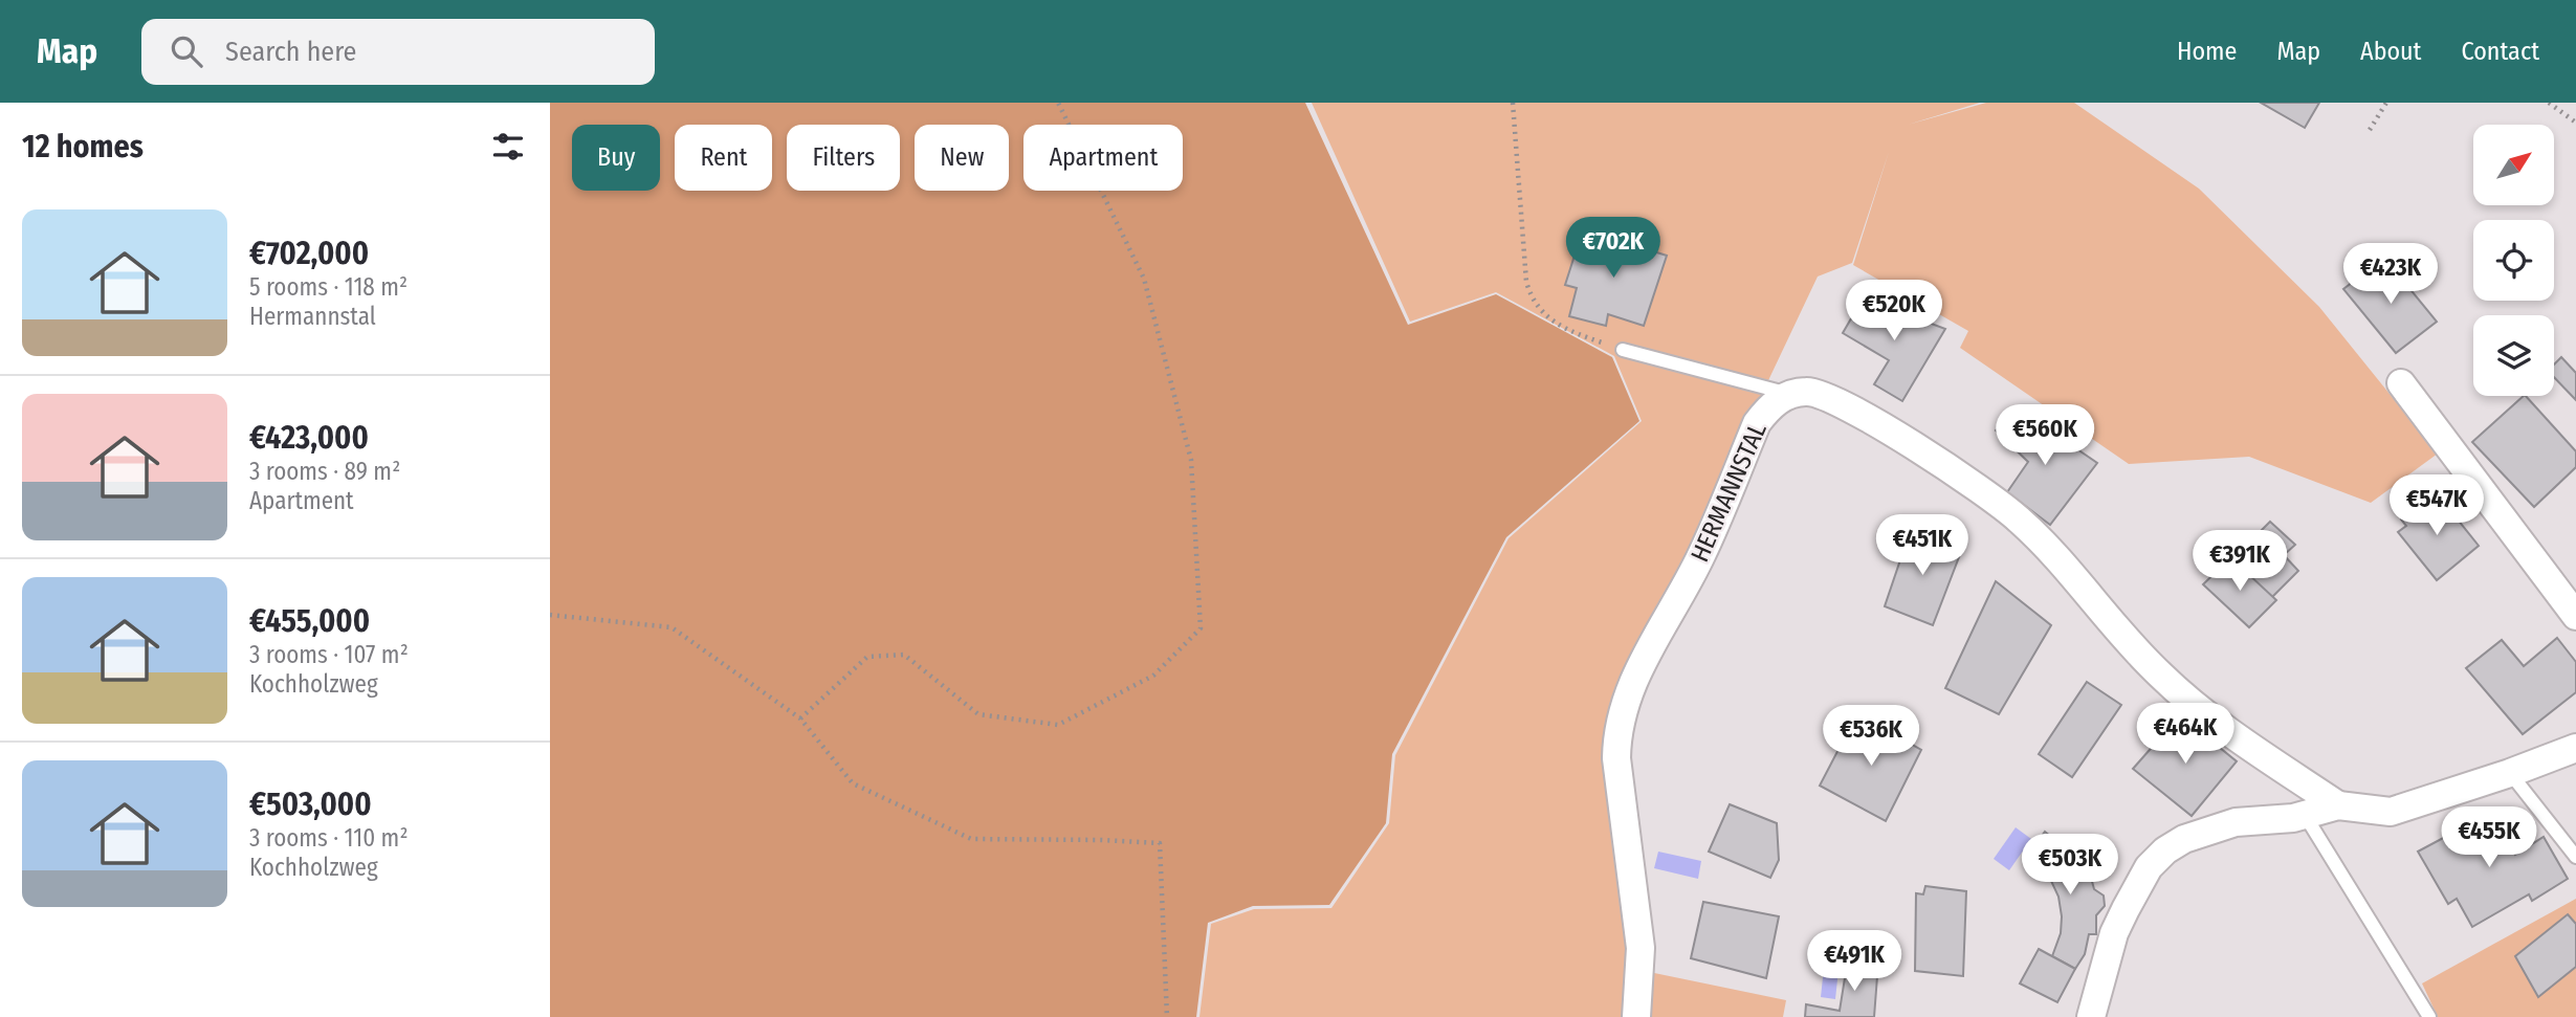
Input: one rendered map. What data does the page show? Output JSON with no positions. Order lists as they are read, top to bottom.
{
  "streets": {
    "street": ["HERMANNSTAL"]
  },
  "north": "top right",
  "page": {
    "header": "Map",
    "search": "Search here",
    "nav": [
      "Home",
      "Map",
      "About",
      "Contact"
    ],
    "heading": "12 homes",
    "chip": [
      "Buy",
      "Rent",
      "Filters",
      "New",
      "Apartment"
    ],
    "list": [
      {
        "name": "€702,000",
        "note": "5 rooms · 118 m² · Hermannstal"
      },
      {
        "name": "€423,000",
        "note": "3 rooms · 89 m² · Apartment"
      },
      {
        "name": "€455,000",
        "note": "3 rooms · 107 m² · Kochholzweg"
      },
      {
        "name": "€503,000",
        "note": "3 rooms · 110 m² · Kochholzweg"
      }
    ],
    "price": [
      "€702K",
      "€423K",
      "€520K",
      "€560K",
      "€547K",
      "€451K",
      "€391K",
      "€464K",
      "€536K",
      "€455K",
      "€503K",
      "€491K"
    ]
  }
}
